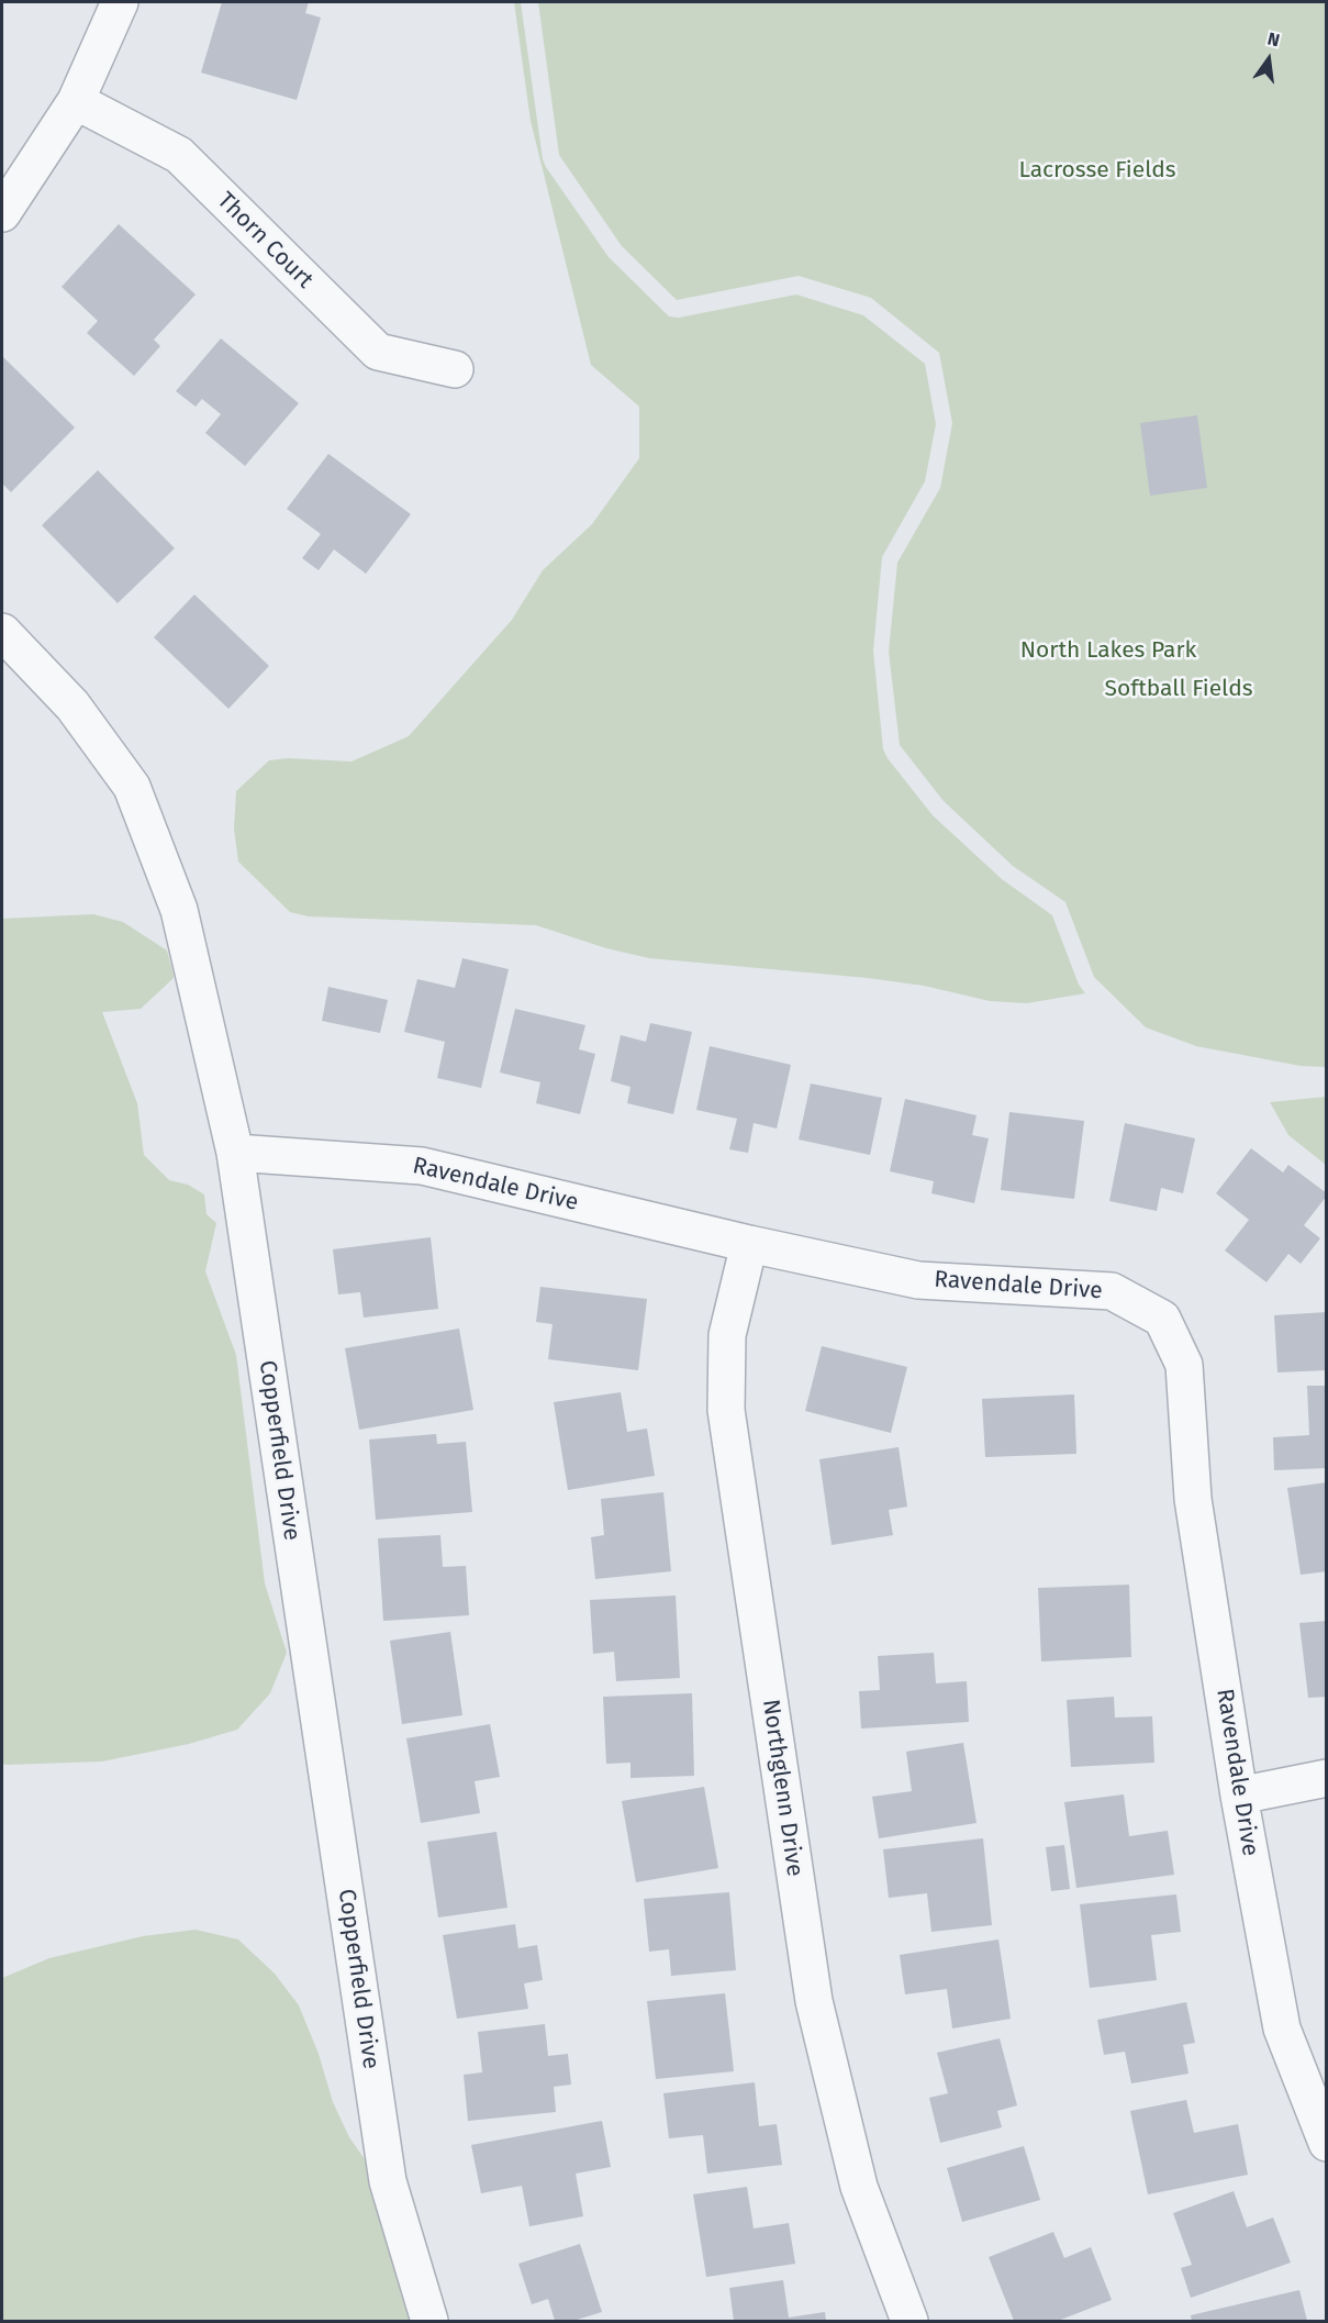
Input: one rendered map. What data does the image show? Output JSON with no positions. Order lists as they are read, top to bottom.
{
  "streets": {
    "street": [
      "Thorn Court",
      "Ravendale Drive",
      "Copperfield Drive",
      "Northglenn Drive"
    ]
  },
  "crossings": [
    ["Ravendale Drive", "Copperfield Drive"],
    ["Ravendale Drive", "Northglenn Drive"]
  ],
  "parks": ["Lacrosse Fields", "North Lakes Park", "Softball Fields"],
  "north": "top"
}
